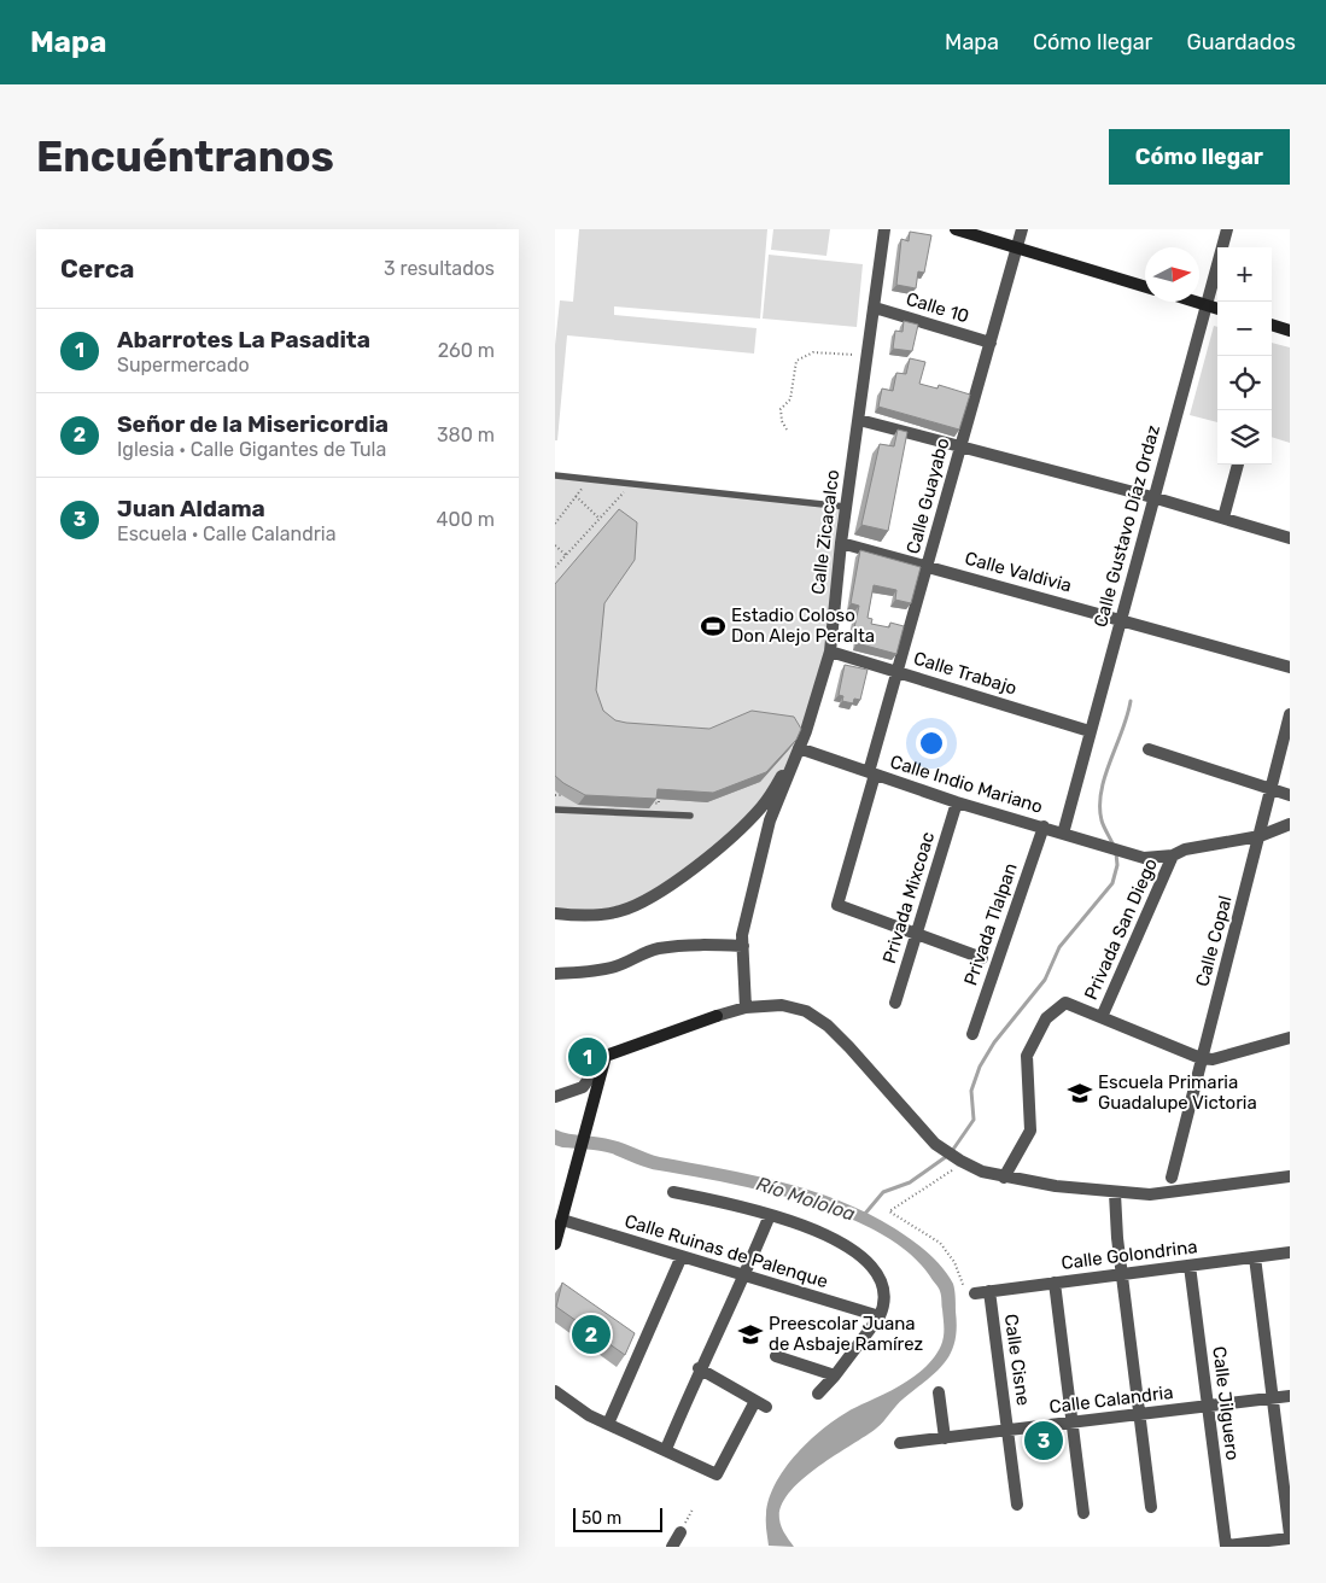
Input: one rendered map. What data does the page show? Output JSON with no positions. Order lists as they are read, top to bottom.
{
  "streets": {
    "street": [
      "Calle 10",
      "Calle Guayabo",
      "Calle Gustavo Díaz Ordaz",
      "Calle Zicacalco",
      "Calle Valdivia",
      "Calle Trabajo",
      "Calle Indio Mariano",
      "Privada Mixcoac",
      "Privada Tlalpan",
      "Privada San Diego",
      "Calle Copal",
      "Calle Ruinas de Palenque",
      "Calle Golondrina",
      "Calle Cisne",
      "Calle Calandria",
      "Calle Jilguero"
    ]
  },
  "crossings": [
    ["Calle 10", "Calle Guayabo"],
    ["Calle 10", "Calle Zicacalco"],
    ["Calle Guayabo", "Calle Valdivia"],
    ["Calle Guayabo", "Calle Trabajo"],
    ["Calle Guayabo", "Calle Indio Mariano"],
    ["Calle Guayabo", "Privada Mixcoac"],
    ["Calle Gustavo Díaz Ordaz", "Calle Valdivia"],
    ["Calle Gustavo Díaz Ordaz", "Calle Trabajo"],
    ["Calle Gustavo Díaz Ordaz", "Calle Indio Mariano"],
    ["Calle Zicacalco", "Calle Valdivia"],
    ["Calle Zicacalco", "Calle Trabajo"],
    ["Calle Zicacalco", "Calle Indio Mariano"],
    ["Calle Indio Mariano", "Privada Mixcoac"],
    ["Calle Indio Mariano", "Privada Tlalpan"],
    ["Calle Indio Mariano", "Privada San Diego"],
    ["Calle Indio Mariano", "Calle Copal"],
    ["Calle Golondrina", "Calle Cisne"],
    ["Calle Golondrina", "Calle Jilguero"],
    ["Calle Cisne", "Calle Calandria"],
    ["Calle Calandria", "Calle Jilguero"]
  ],
  "water": ["Río Mololoa"],
  "places": {
    "sports": ["Estadio Coloso Don Alejo Peralta"],
    "school or university": ["Escuela Primaria Guadalupe Victoria", "Preescolar Juana de Asbaje Ramírez"]
  },
  "scale_bar": "50 m",
  "north": "right",
  "page": {
    "header": "Mapa",
    "nav": ["Mapa", "Cómo llegar", "Guardados"],
    "buttons": "Cómo llegar",
    "title": "Encuéntranos",
    "heading": ["Cerca", "3 resultados"],
    "map_buttons": ["+", "−"],
    "list": [
      {
        "mark": "1",
        "name": "Abarrotes La Pasadita",
        "note": "Supermercado",
        "value": "260 m"
      },
      {
        "mark": "2",
        "name": "Señor de la Misericordia",
        "note": "Iglesia · Calle Gigantes de Tula",
        "value": "380 m"
      },
      {
        "mark": "3",
        "name": "Juan Aldama",
        "note": "Escuela · Calle Calandria",
        "value": "400 m"
      }
    ],
    "pins": ["1", "2", "3"],
    "scale": "50 m"
  }
}
